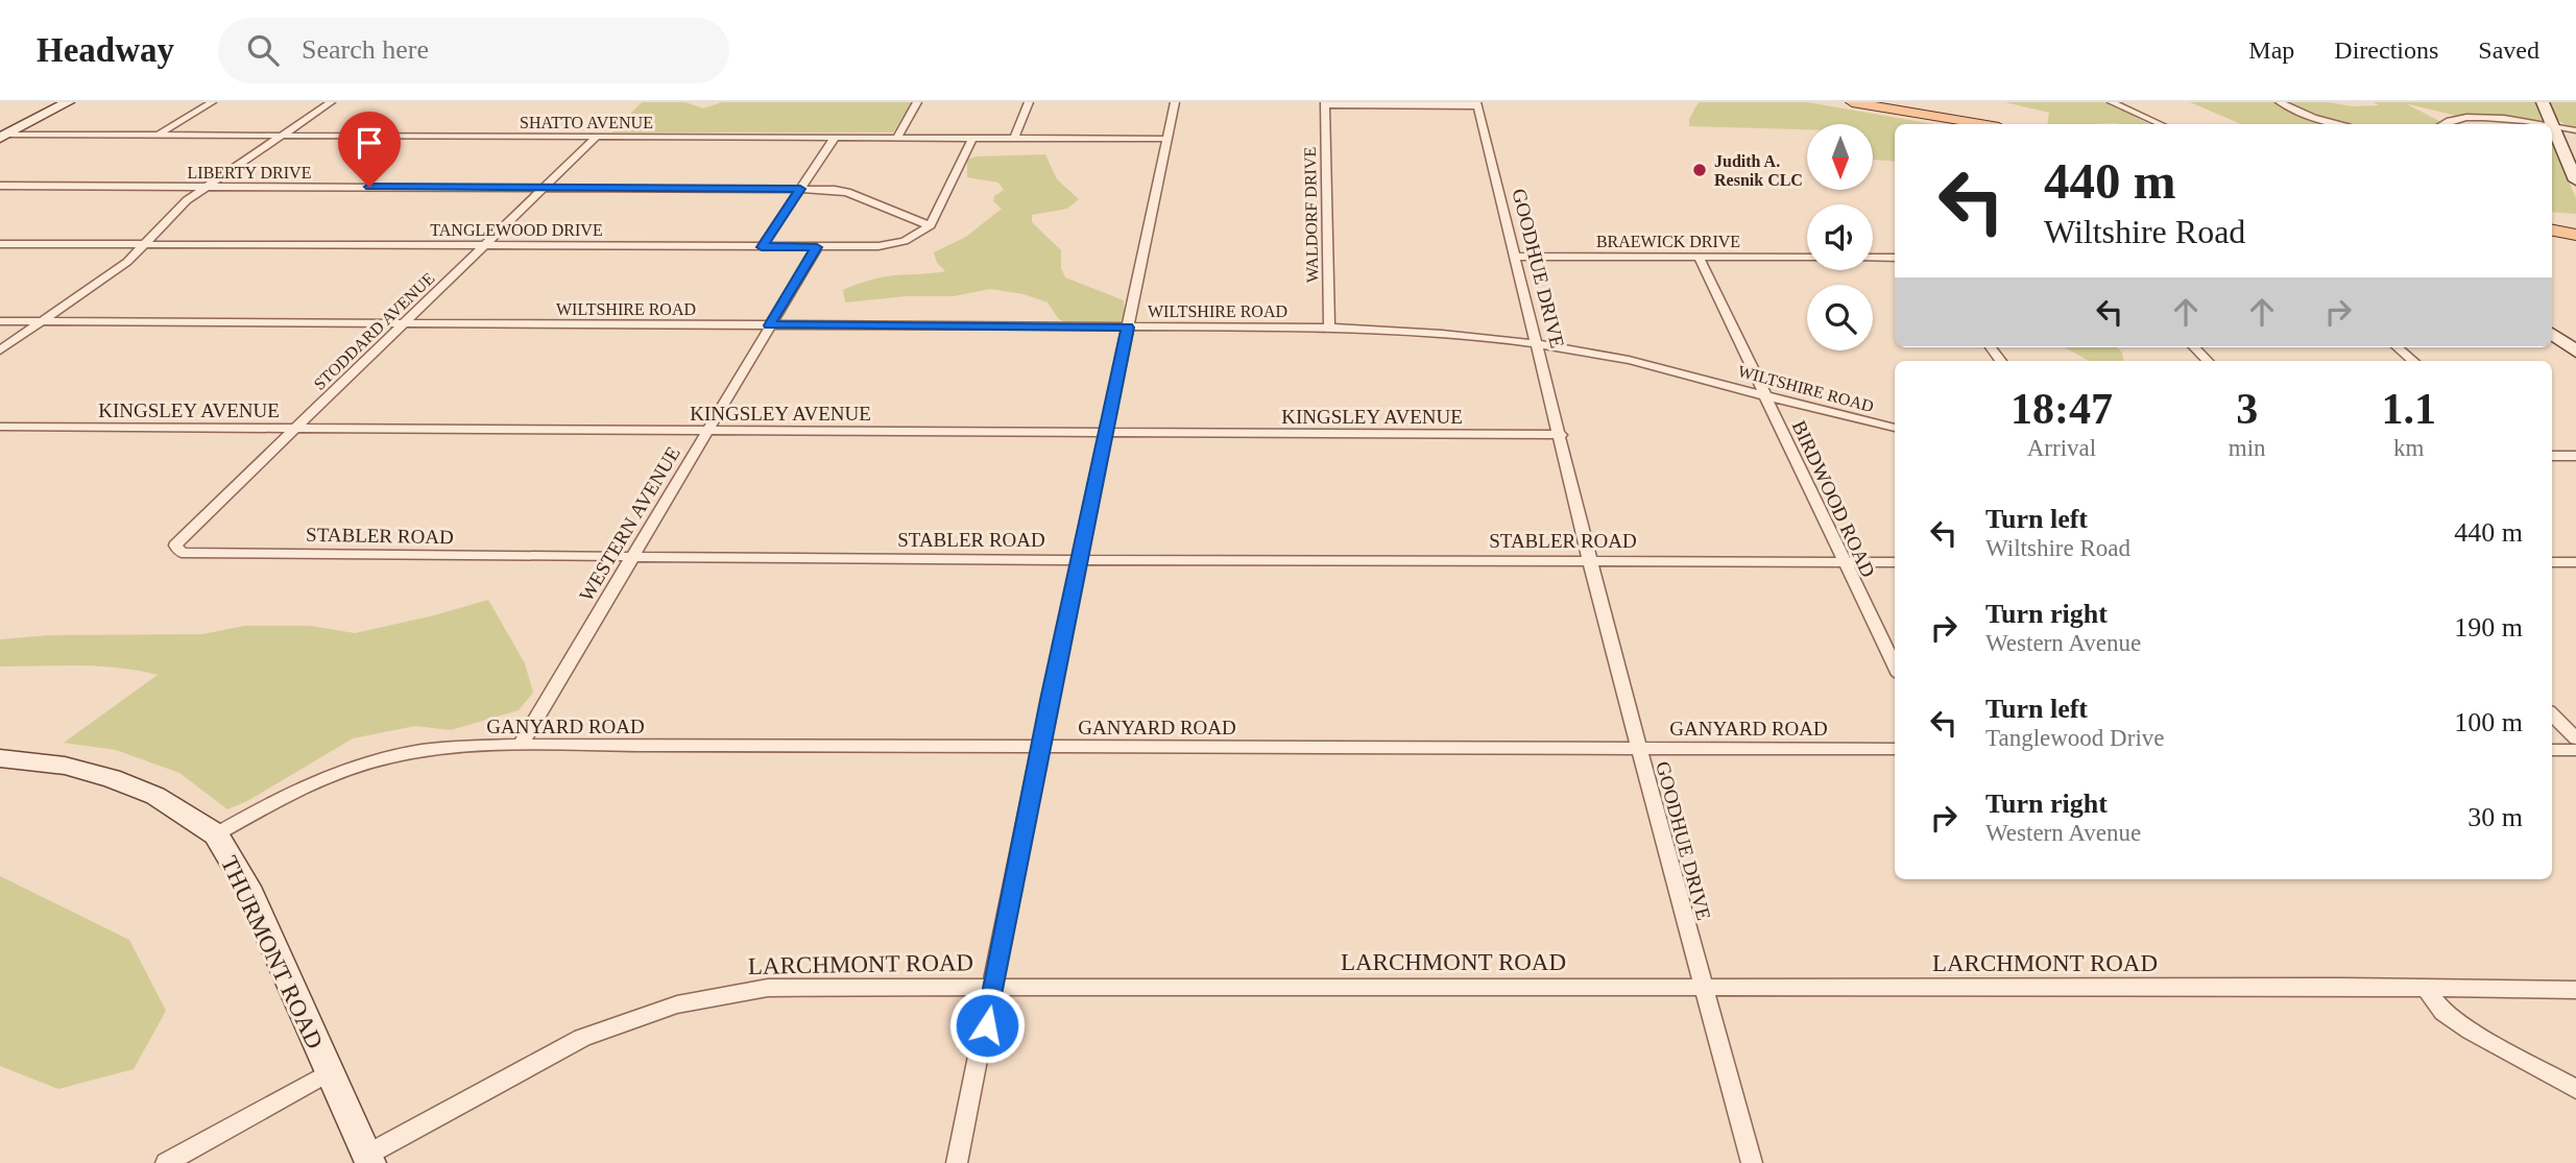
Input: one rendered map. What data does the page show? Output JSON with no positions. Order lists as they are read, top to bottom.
{
  "streets": {
    "street": [
      "SHATTO AVENUE",
      "LIBERTY DRIVE",
      "WALDORF DRIVE",
      "TANGLEWOOD DRIVE",
      "BRAEWICK DRIVE",
      "GOODHUE DRIVE",
      "WILTSHIRE ROAD",
      "STODDARD AVENUE",
      "KINGSLEY AVENUE",
      "BIRDWOOD ROAD",
      "WESTERN AVENUE",
      "STABLER ROAD",
      "GANYARD ROAD",
      "THURMONT ROAD",
      "LARCHMONT ROAD"
    ]
  },
  "crossings": [
    ["SHATTO AVENUE", "STODDARD AVENUE"],
    ["LIBERTY DRIVE", "TANGLEWOOD DRIVE"],
    ["LIBERTY DRIVE", "STODDARD AVENUE"],
    ["WALDORF DRIVE", "WILTSHIRE ROAD"],
    ["TANGLEWOOD DRIVE", "STODDARD AVENUE"],
    ["TANGLEWOOD DRIVE", "WESTERN AVENUE"],
    ["BRAEWICK DRIVE", "GOODHUE DRIVE"],
    ["BRAEWICK DRIVE", "BIRDWOOD ROAD"],
    ["GOODHUE DRIVE", "WILTSHIRE ROAD"],
    ["GOODHUE DRIVE", "KINGSLEY AVENUE"],
    ["GOODHUE DRIVE", "STABLER ROAD"],
    ["GOODHUE DRIVE", "GANYARD ROAD"],
    ["GOODHUE DRIVE", "LARCHMONT ROAD"],
    ["WILTSHIRE ROAD", "STODDARD AVENUE"],
    ["WILTSHIRE ROAD", "BIRDWOOD ROAD"],
    ["WILTSHIRE ROAD", "WESTERN AVENUE"],
    ["STODDARD AVENUE", "KINGSLEY AVENUE"],
    ["STODDARD AVENUE", "STABLER ROAD"],
    ["KINGSLEY AVENUE", "WESTERN AVENUE"],
    ["BIRDWOOD ROAD", "STABLER ROAD"],
    ["WESTERN AVENUE", "STABLER ROAD"],
    ["WESTERN AVENUE", "GANYARD ROAD"],
    ["GANYARD ROAD", "THURMONT ROAD"],
    ["THURMONT ROAD", "LARCHMONT ROAD"]
  ],
  "places": ["Judith A. Resnik CLC"],
  "north": "bottom",
  "page": {
    "header": "Headway",
    "search": "Search here",
    "nav": ["Map", "Directions", "Saved"],
    "turn": ["440 m", "Wiltshire Road"],
    "eta": [
      "18:47",
      "Arrival",
      "3",
      "min",
      "1.1",
      "km"
    ],
    "list": [
      {
        "name": "Turn left",
        "note": "Wiltshire Road",
        "value": "440 m"
      },
      {
        "name": "Turn right",
        "note": "Western Avenue",
        "value": "190 m"
      },
      {
        "name": "Turn left",
        "note": "Tanglewood Drive",
        "value": "100 m"
      },
      {
        "name": "Turn right",
        "note": "Western Avenue",
        "value": "30 m"
      }
    ]
  }
}
